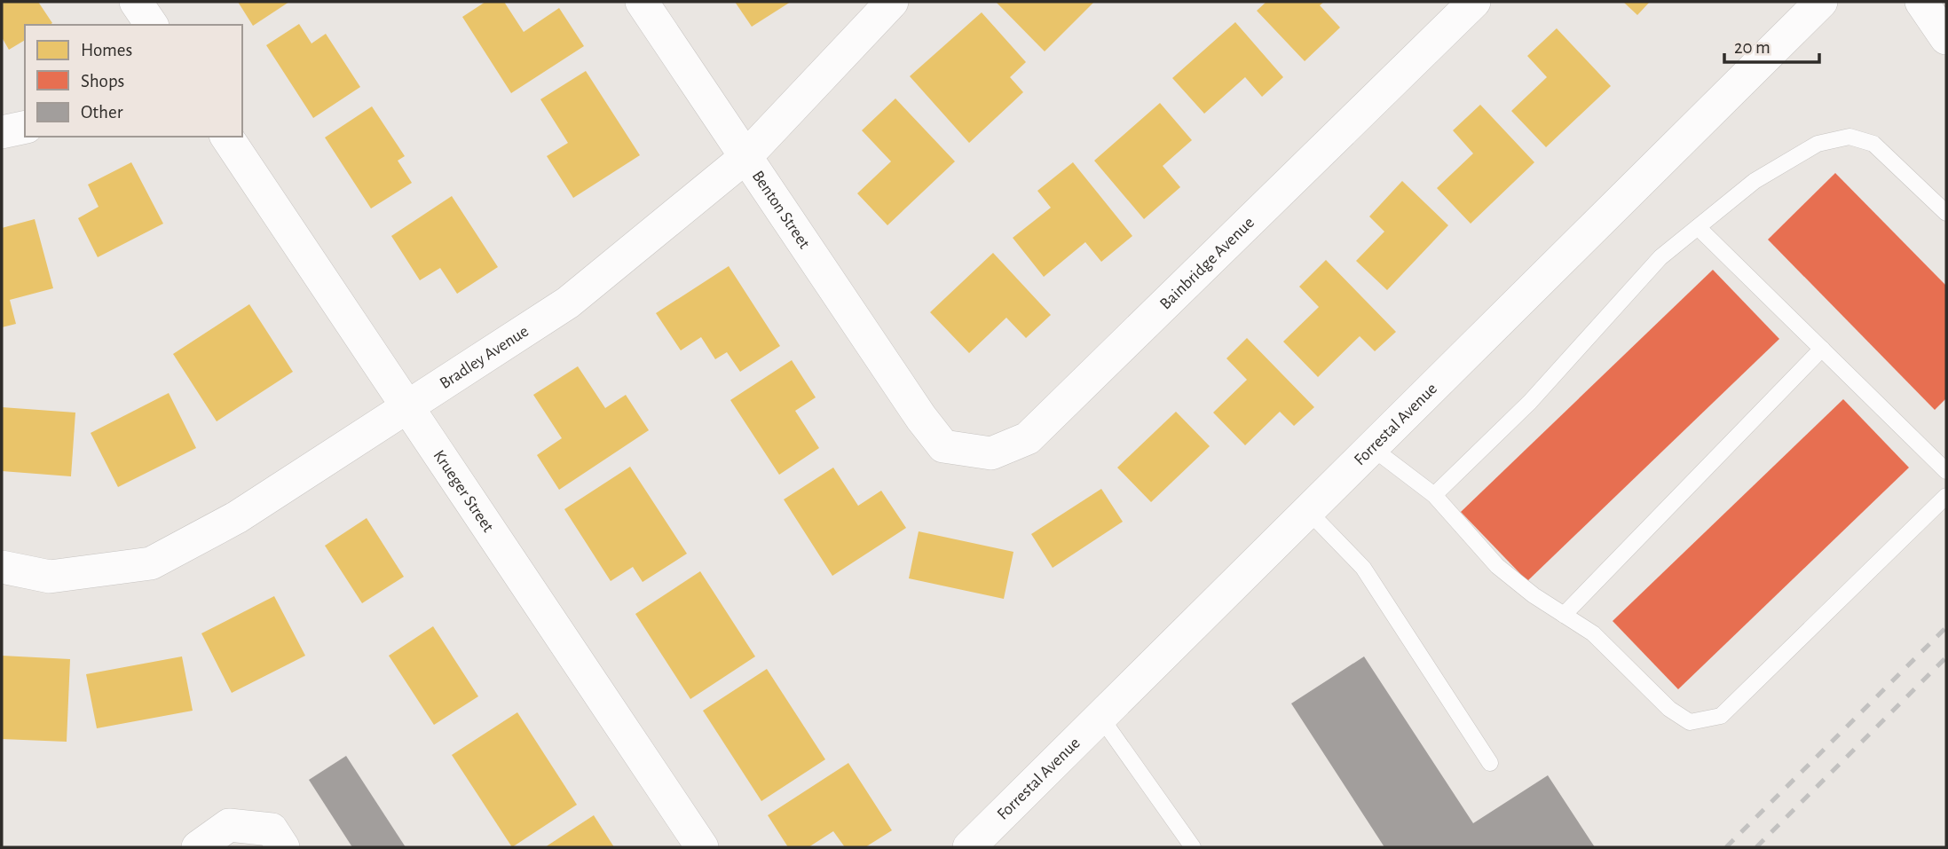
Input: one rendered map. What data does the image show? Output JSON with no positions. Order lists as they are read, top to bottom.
{
  "streets": {
    "street": [
      "Benton Street",
      "Bainbridge Avenue",
      "Bradley Avenue",
      "Forrestal Avenue",
      "Krueger Street"
    ]
  },
  "crossings": [
    ["Benton Street", "Bainbridge Avenue"],
    ["Benton Street", "Bradley Avenue"],
    ["Bradley Avenue", "Krueger Street"]
  ],
  "legend": ["Homes", "Shops", "Other"],
  "scale_bar": "20 m"
}
